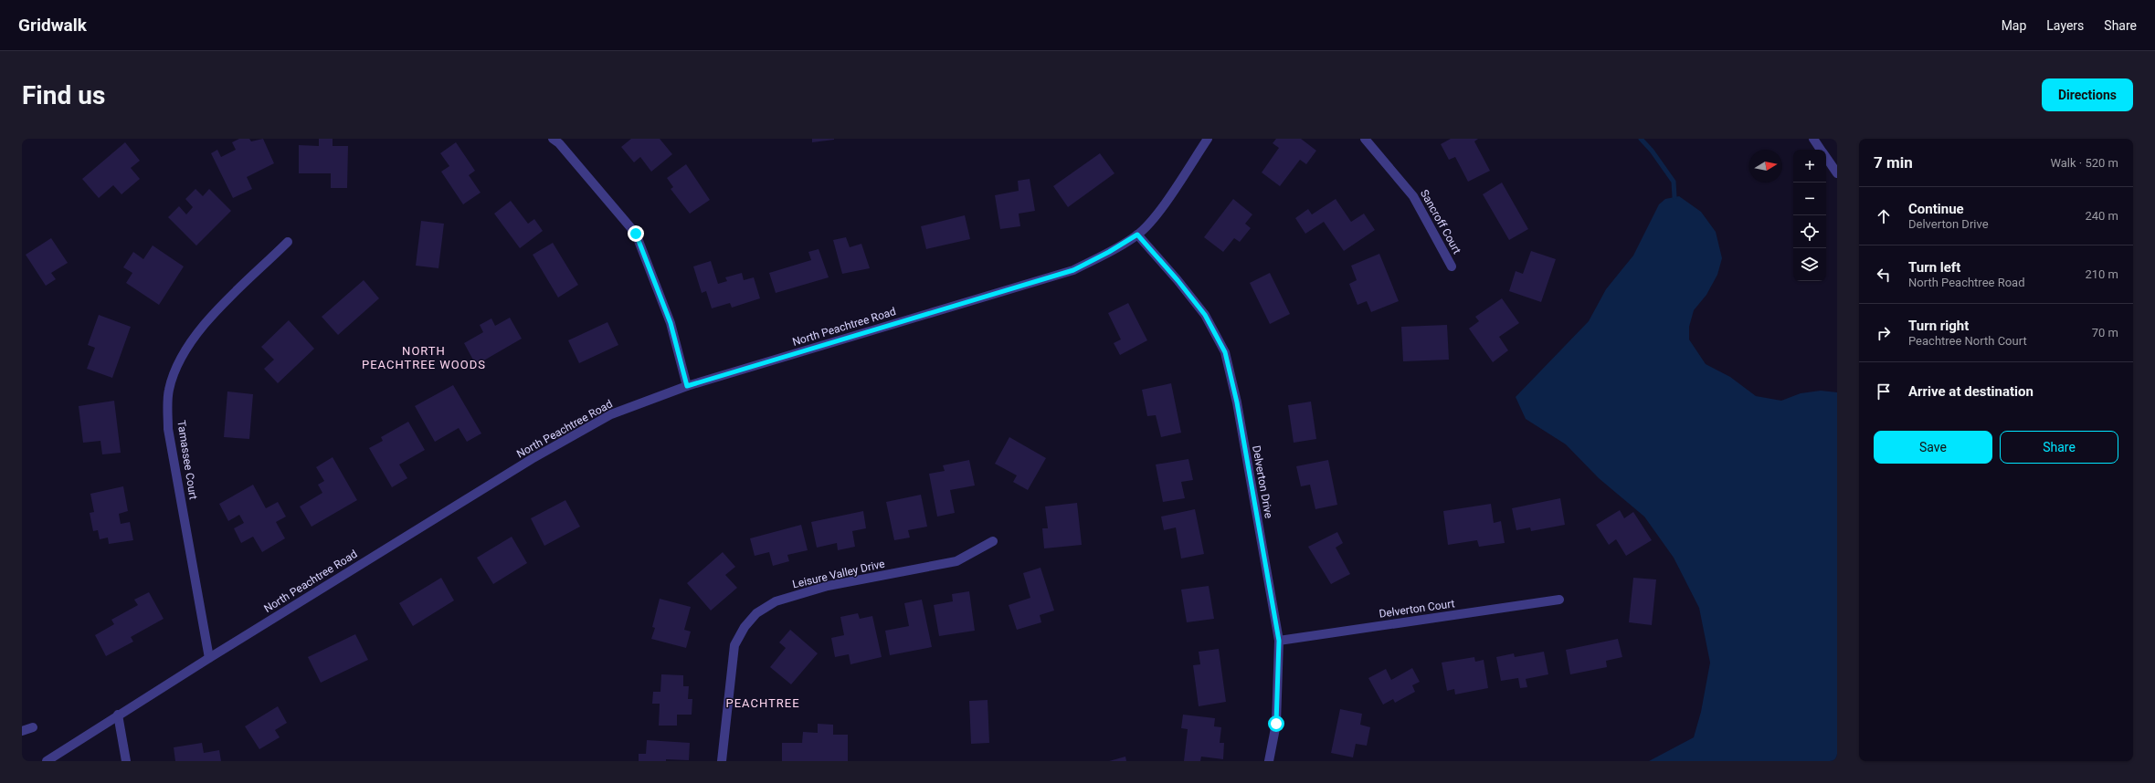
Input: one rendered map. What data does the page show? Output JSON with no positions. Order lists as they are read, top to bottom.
{
  "streets": {
    "street": [
      "Sancroff Court",
      "North Peachtree Road",
      "Tamassee Court",
      "Delverton Drive",
      "Leisure Valley Drive",
      "Delverton Court"
    ]
  },
  "crossings": [
    ["North Peachtree Road", "Tamassee Court"],
    ["North Peachtree Road", "Delverton Drive"],
    ["Delverton Drive", "Delverton Court"]
  ],
  "districts": ["NORTH PEACHTREE WOODS", "PEACHTREE"],
  "north": "right",
  "page": {
    "header": "Gridwalk",
    "nav": ["Map", "Layers", "Share"],
    "buttons": [
      "Directions",
      ["Save", "Share"]
    ],
    "title": "Find us",
    "heading": ["7 min", "Walk · 520 m"],
    "map_buttons": ["+", "−"],
    "list": [
      ["Continue", "Delverton Drive", "240 m"],
      ["Turn left", "North Peachtree Road", "210 m"],
      ["Turn right", "Peachtree North Court", "70 m"],
      "Arrive at destination"
    ]
  }
}
